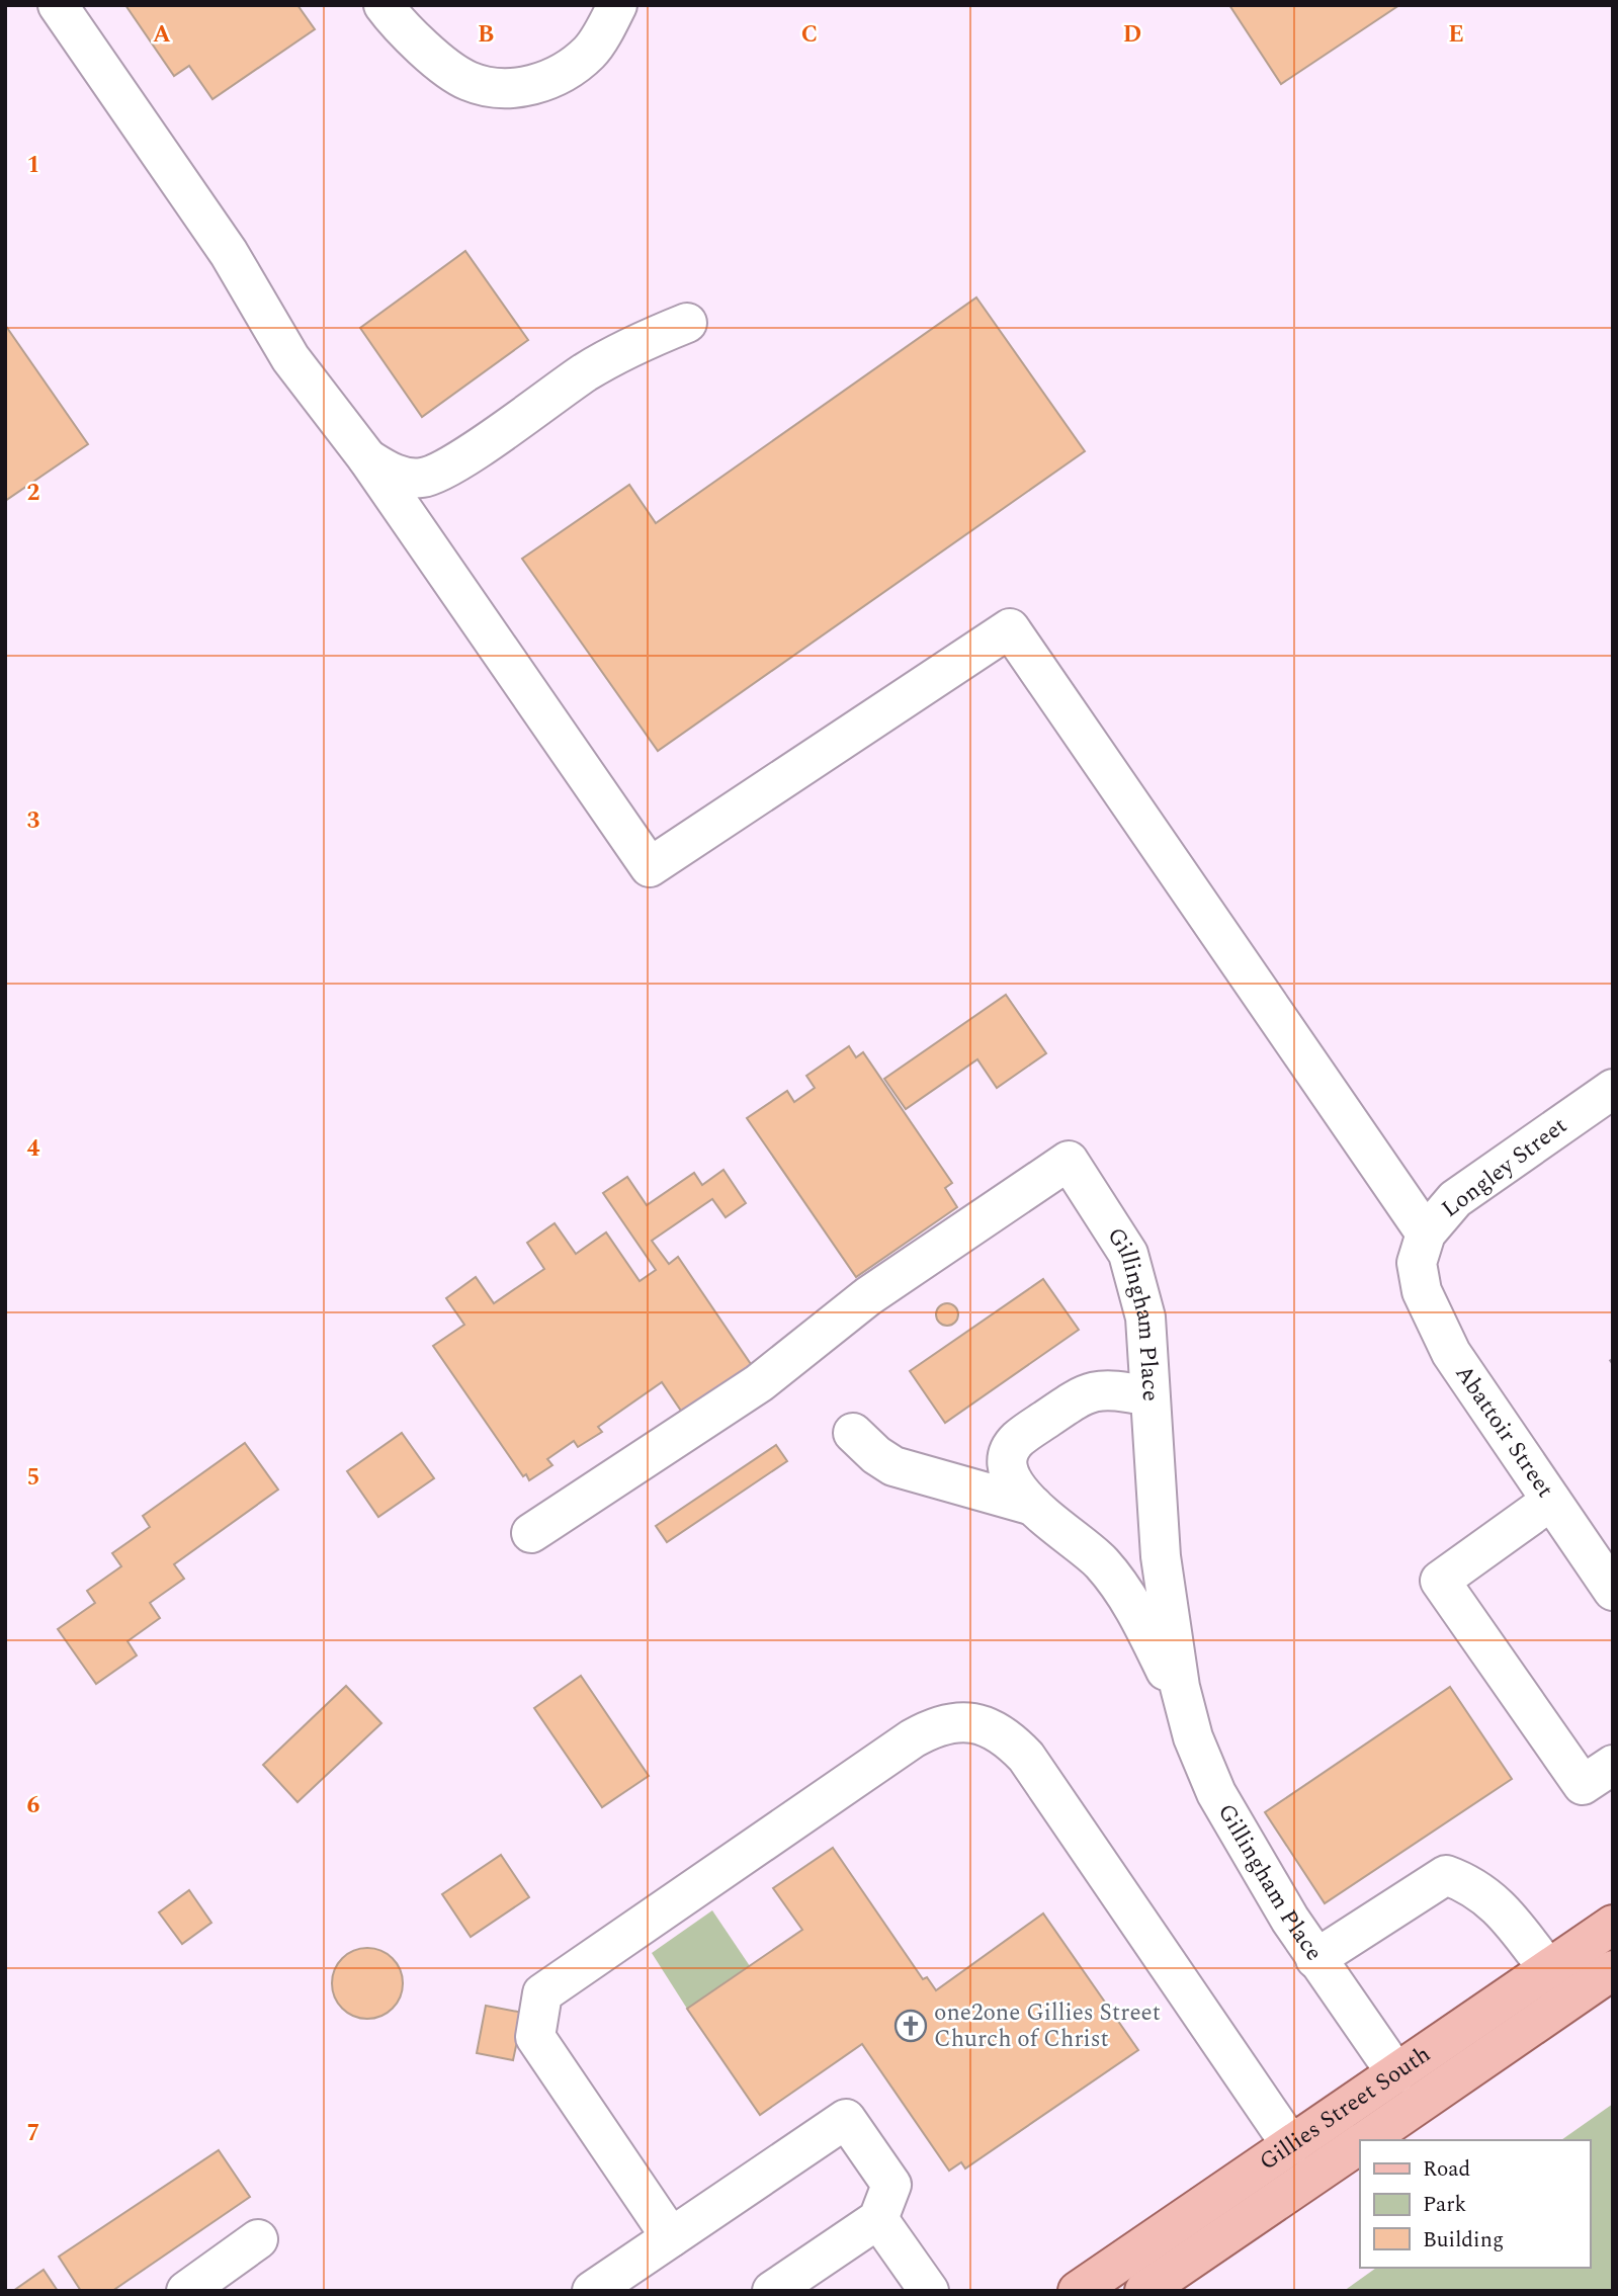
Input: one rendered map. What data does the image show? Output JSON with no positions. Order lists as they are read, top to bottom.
{
  "streets": {
    "main road": ["Gillies Street South"],
    "street": ["Longley Street", "Gillingham Place", "Abattoir Street"]
  },
  "crossings": [
    ["Longley Street", "Abattoir Street"],
    ["Gillingham Place", "Gillies Street South"]
  ],
  "places": {
    "church": ["one2one Gillies Street Church of Christ"]
  },
  "legend": ["Road", "Park", "Building"],
  "grid": {
    "columns": [
      "A",
      "B",
      "C",
      "D",
      "E"
    ],
    "rows": [
      "1",
      "2",
      "3",
      "4",
      "5",
      "6",
      "7"
    ]
  }
}
